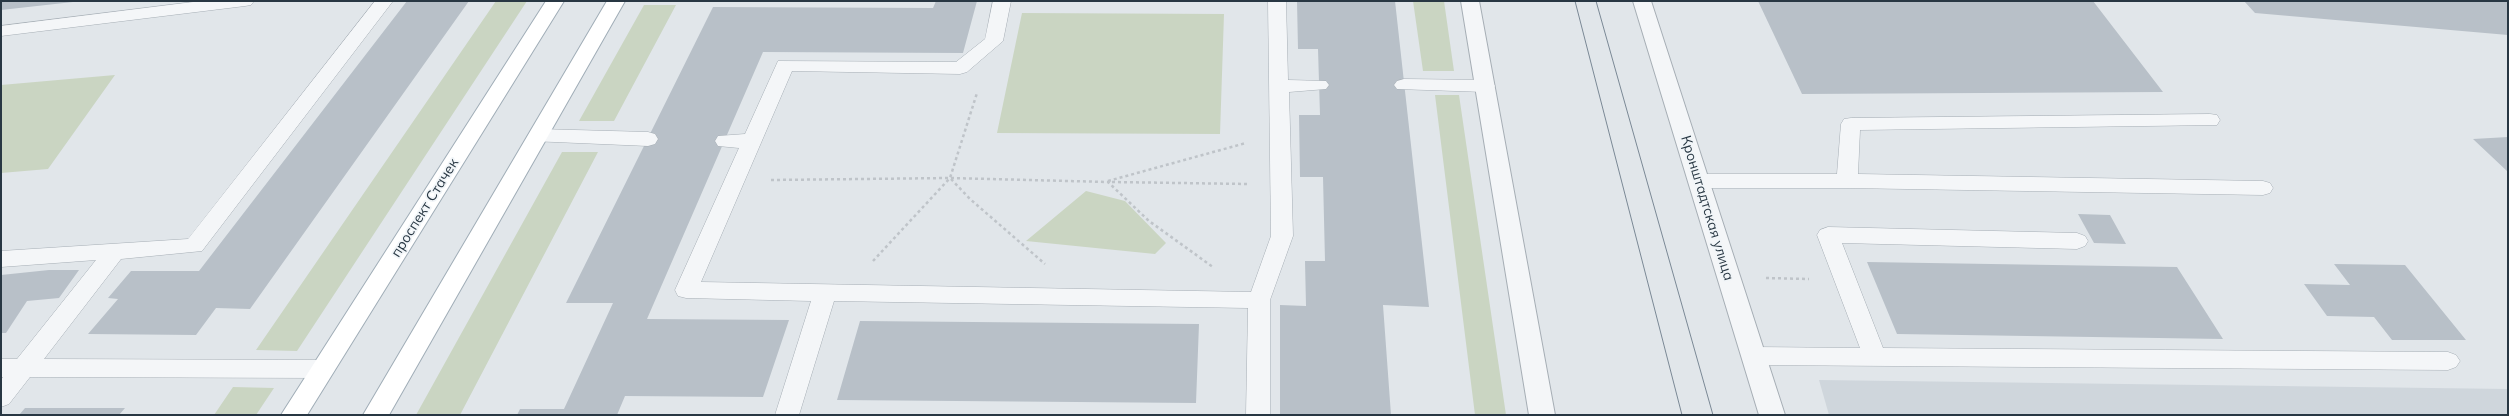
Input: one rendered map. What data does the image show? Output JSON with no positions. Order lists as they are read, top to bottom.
{
  "streets": {
    "main road": ["проспект Стачек"],
    "street": ["Кронштадтская улица"]
  }
}
